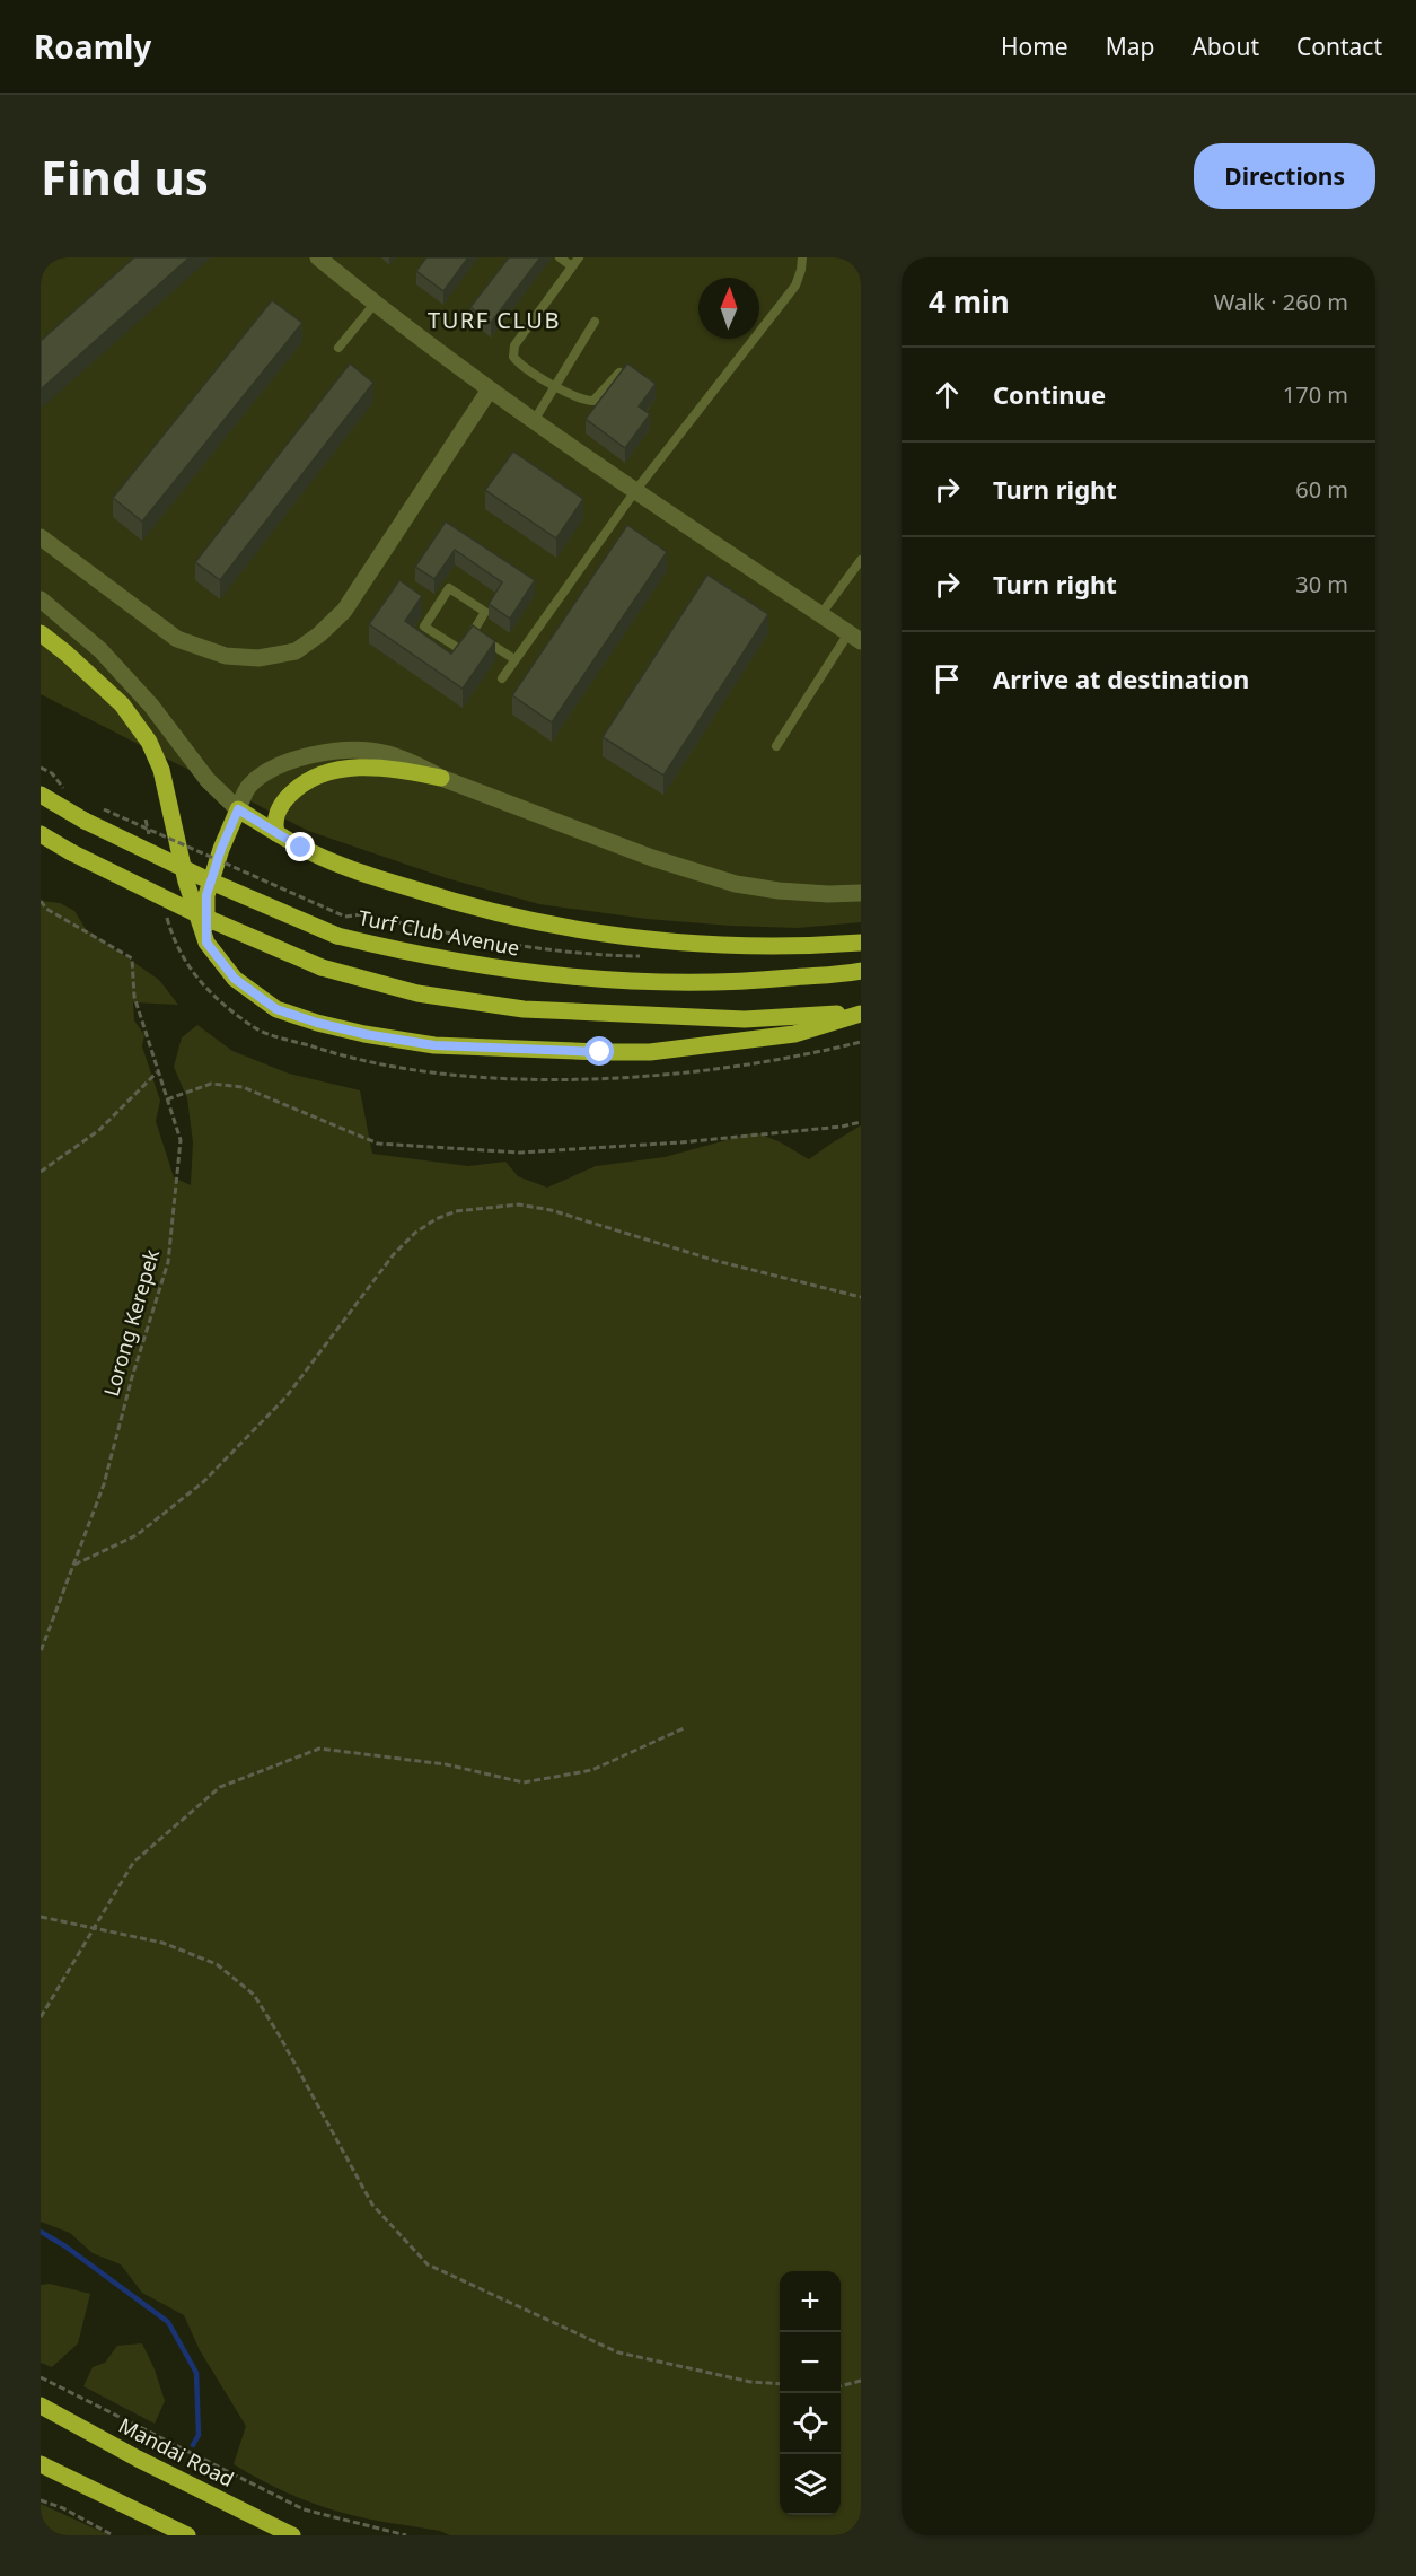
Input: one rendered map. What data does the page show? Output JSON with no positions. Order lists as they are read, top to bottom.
{
  "streets": {
    "main road": ["Turf Club Avenue", "Mandai Road"],
    "path": ["Lorong Kerepek"]
  },
  "districts": ["TURF CLUB"],
  "north": "top",
  "page": {
    "header": "Roamly",
    "nav": [
      "Home",
      "Map",
      "About",
      "Contact"
    ],
    "buttons": "Directions",
    "title": "Find us",
    "heading": ["4 min", "Walk · 260 m"],
    "list": [
      ["Continue", "170 m"],
      ["Turn right", "60 m"],
      ["Turn right", "30 m"],
      "Arrive at destination"
    ],
    "map_buttons": ["+", "−"]
  }
}
